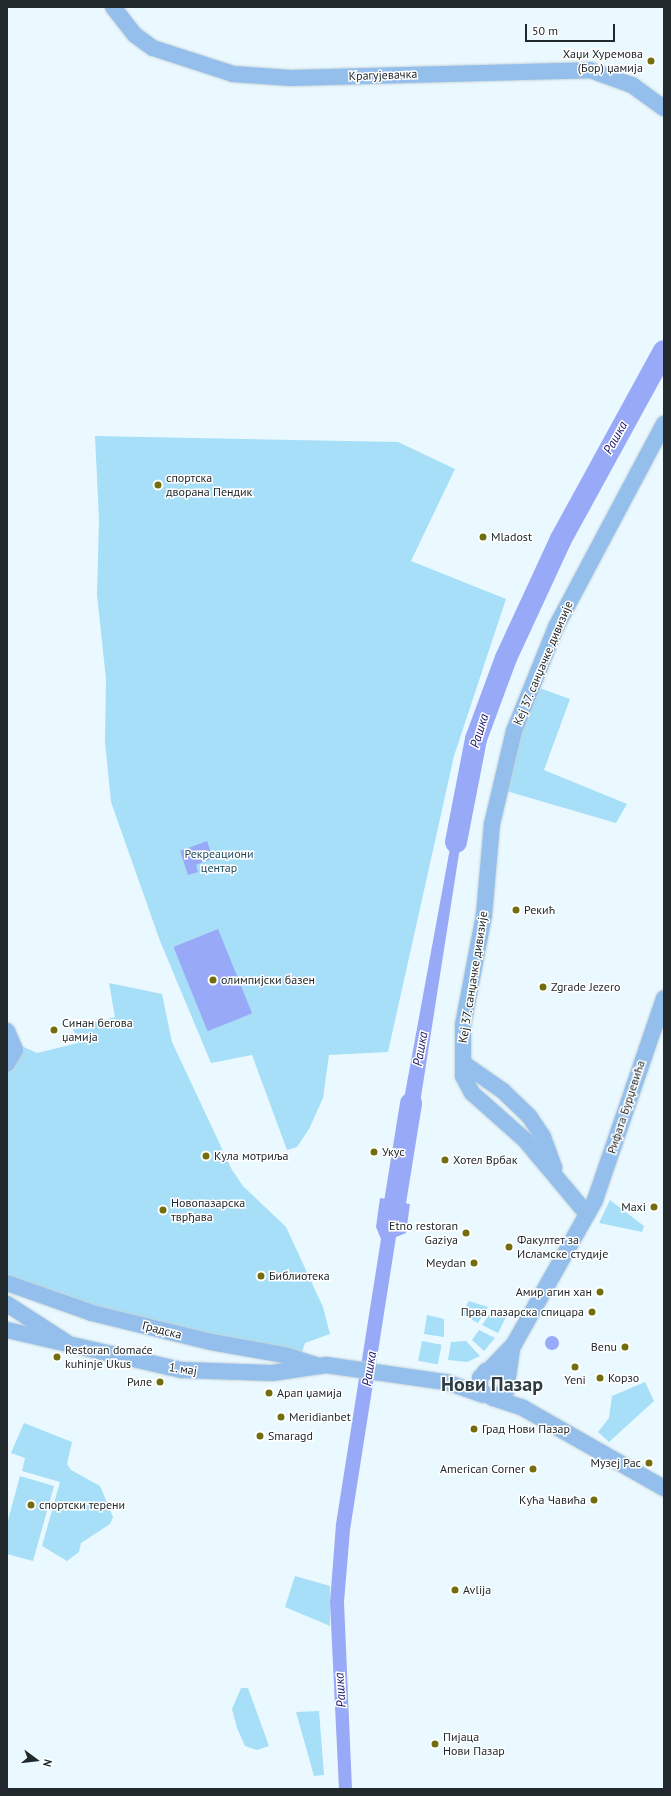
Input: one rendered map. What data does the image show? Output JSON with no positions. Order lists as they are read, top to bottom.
{
  "streets": {
    "street": [
      "Крагујевачка",
      "Кеј 37. санџачке дивизије",
      "Рифата Бурџевића",
      "Градска",
      "1. мај"
    ]
  },
  "crossings": [
    ["Градска", "1. мај"]
  ],
  "districts": ["Нови Пазар"],
  "water": ["Рашка"],
  "parks": ["Рекреациони центар"],
  "places": [
    "Хаџи Хуремова (Бор) џамија",
    "спортска дворана Пендик",
    "Mladost",
    "Рекић",
    "олимпијски базен",
    "Zgrade Jezero",
    "Синан бегова џамија",
    "Укус",
    "Кула мотриља",
    "Хотел Врбак",
    "Maxi",
    "Новопазарска тврђава",
    "Etno restoran Gaziya",
    "Факултет за Исламске студије",
    "Meydan",
    "Библиотека",
    "Амир агин хан",
    "Прва пазарска спицара",
    "Benu",
    "Restoran domaće kuhinje Ukus",
    "Yeni",
    "Корзо",
    "Риле",
    "Арап џамија",
    "Meridianbet",
    "Град Нови Пазар",
    "Smaragd",
    "Музеј Рас",
    "American Corner",
    "Кућа Чавића",
    "спортски терени",
    "Avlija",
    "Пијаца Нови Пазар"
  ],
  "scale_bar": "50 m",
  "north": "right"
}
